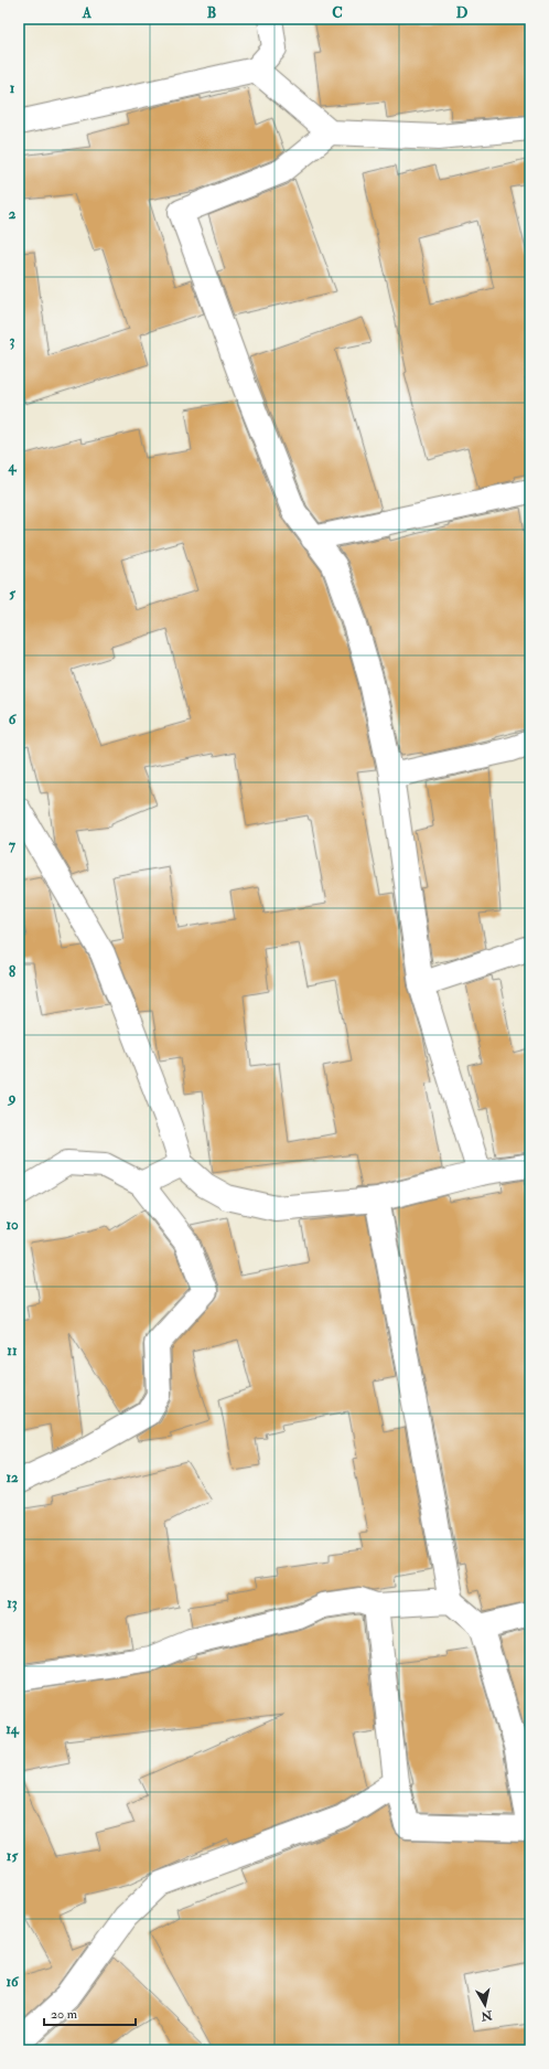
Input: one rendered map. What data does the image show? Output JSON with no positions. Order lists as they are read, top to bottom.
{
  "scale_bar": "20 m",
  "north": "bottom",
  "grid": {
    "columns": [
      "A",
      "B",
      "C",
      "D"
    ],
    "rows": [
      "1",
      "2",
      "3",
      "4",
      "5",
      "6",
      "7",
      "8",
      "9",
      "10",
      "11",
      "12",
      "13",
      "14",
      "15",
      "16"
    ]
  }
}
